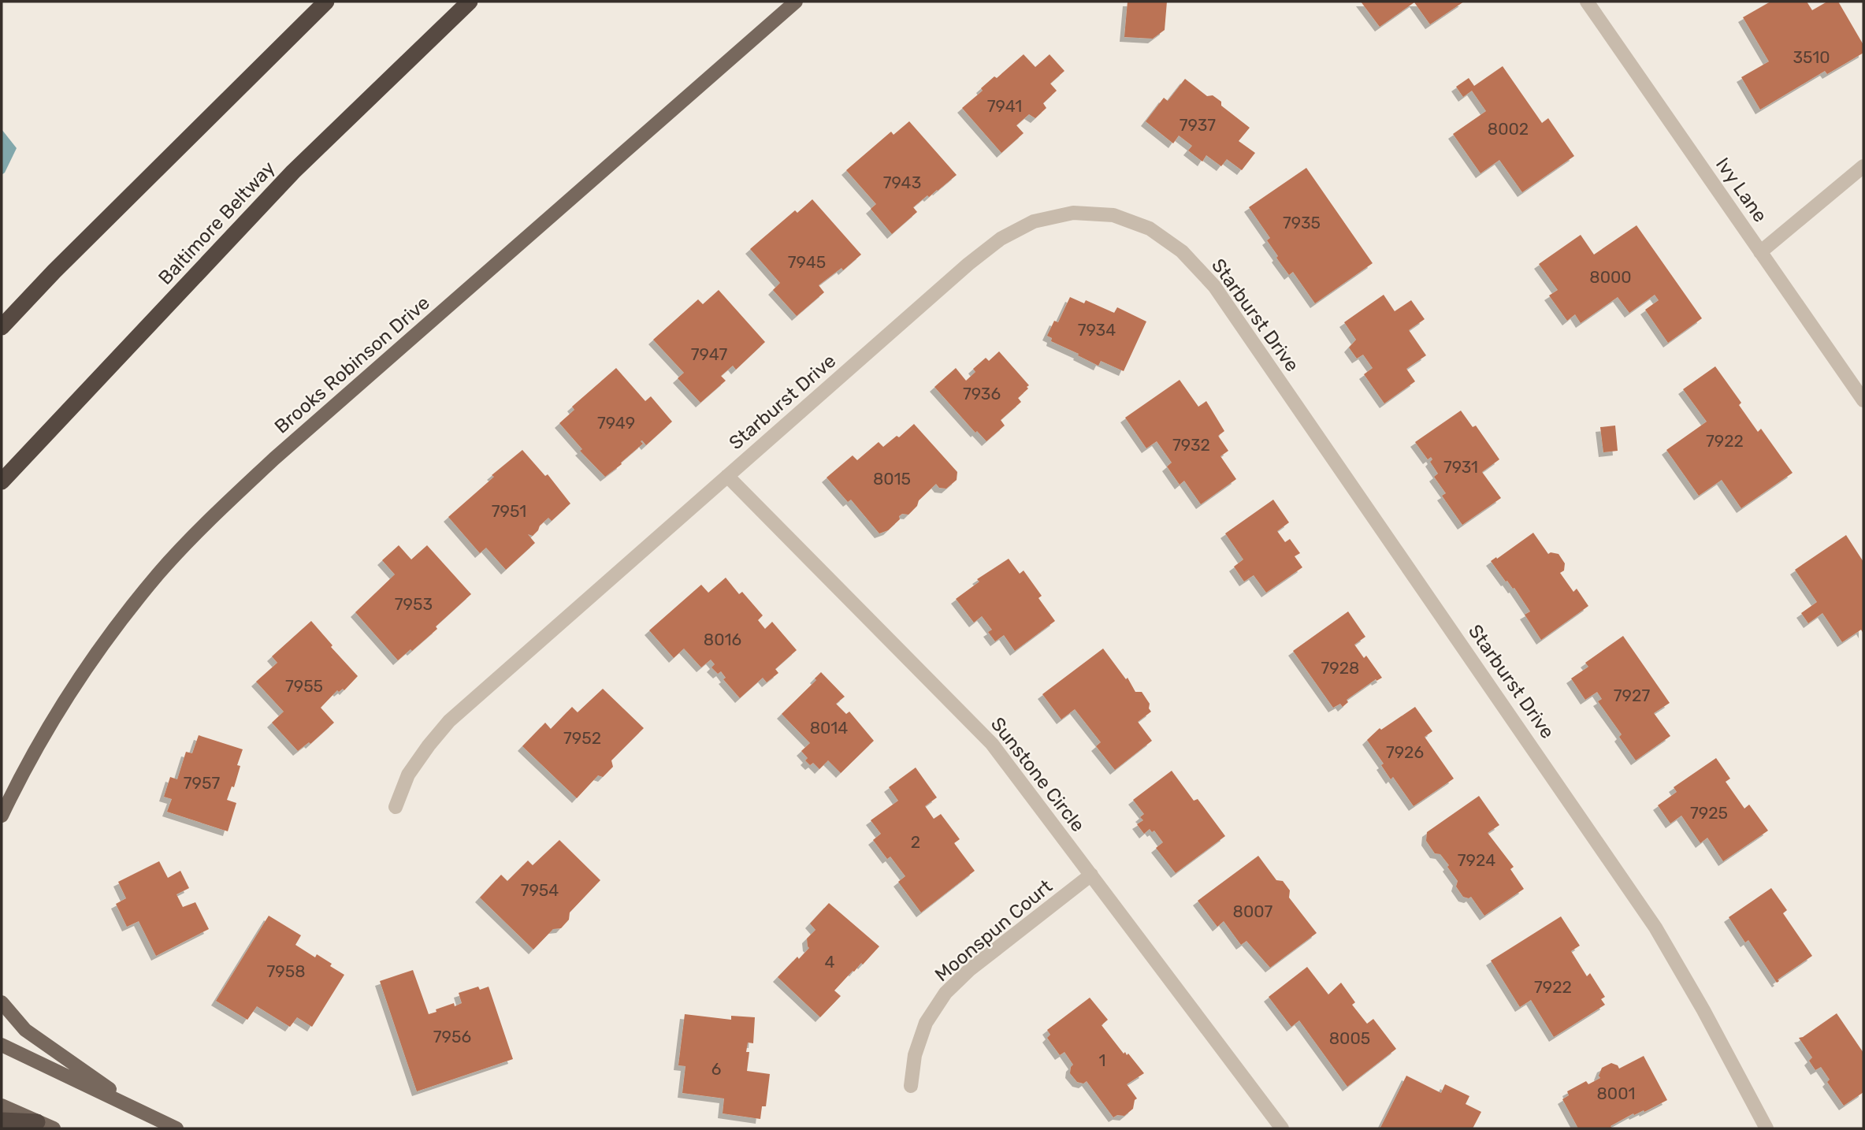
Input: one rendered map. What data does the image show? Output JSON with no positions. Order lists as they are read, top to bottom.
{
  "streets": {
    "highway": ["Baltimore Beltway"],
    "main road": ["Brooks Robinson Drive"],
    "street": [
      "Ivy Lane",
      "Starburst Drive",
      "Sunstone Circle",
      "Moonspun Court"
    ]
  },
  "crossings": [
    ["Starburst Drive", "Sunstone Circle"],
    ["Sunstone Circle", "Moonspun Court"]
  ],
  "house_numbers": [
    "3510",
    "7941",
    "7937",
    "8002",
    "7943",
    "7935",
    "7945",
    "8000",
    "7934",
    "7947",
    "7936",
    "7949",
    "7922",
    "7932",
    "7931",
    "8015",
    "7951",
    "7953",
    "8016",
    "7928",
    "7955",
    "7927",
    "8014",
    "7952",
    "7926",
    "7957",
    "7925",
    "2",
    "7924",
    "7954",
    "8007",
    "4",
    "7958",
    "7922",
    "7956",
    "8005",
    "1",
    "6",
    "8001"
  ]
}
